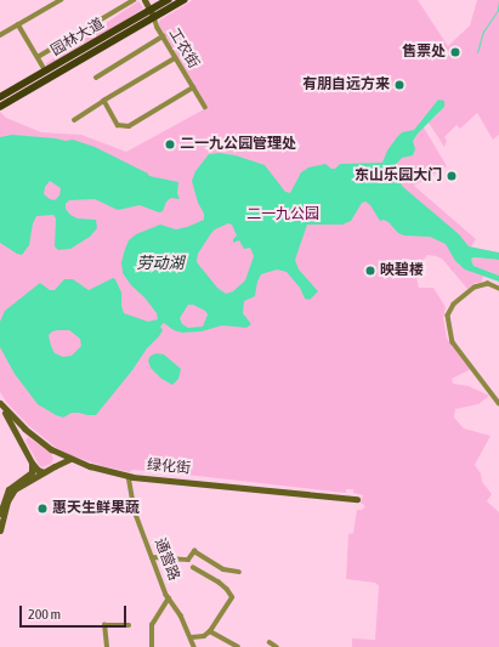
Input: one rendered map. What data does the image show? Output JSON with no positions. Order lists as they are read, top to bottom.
{
  "streets": {
    "main road": ["园林大道", "工农街", "绿化街"],
    "street": ["通营路"]
  },
  "crossings": [
    ["园林大道", "工农街"],
    ["绿化街", "通营路"]
  ],
  "water": ["劳动湖"],
  "parks": ["二一九公园"],
  "places": [
    "售票处",
    "有朋自远方来",
    "二一九公园管理处",
    "东山乐园大门",
    "映碧楼",
    "惠天生鲜果蔬"
  ],
  "scale_bar": "200 m"
}
